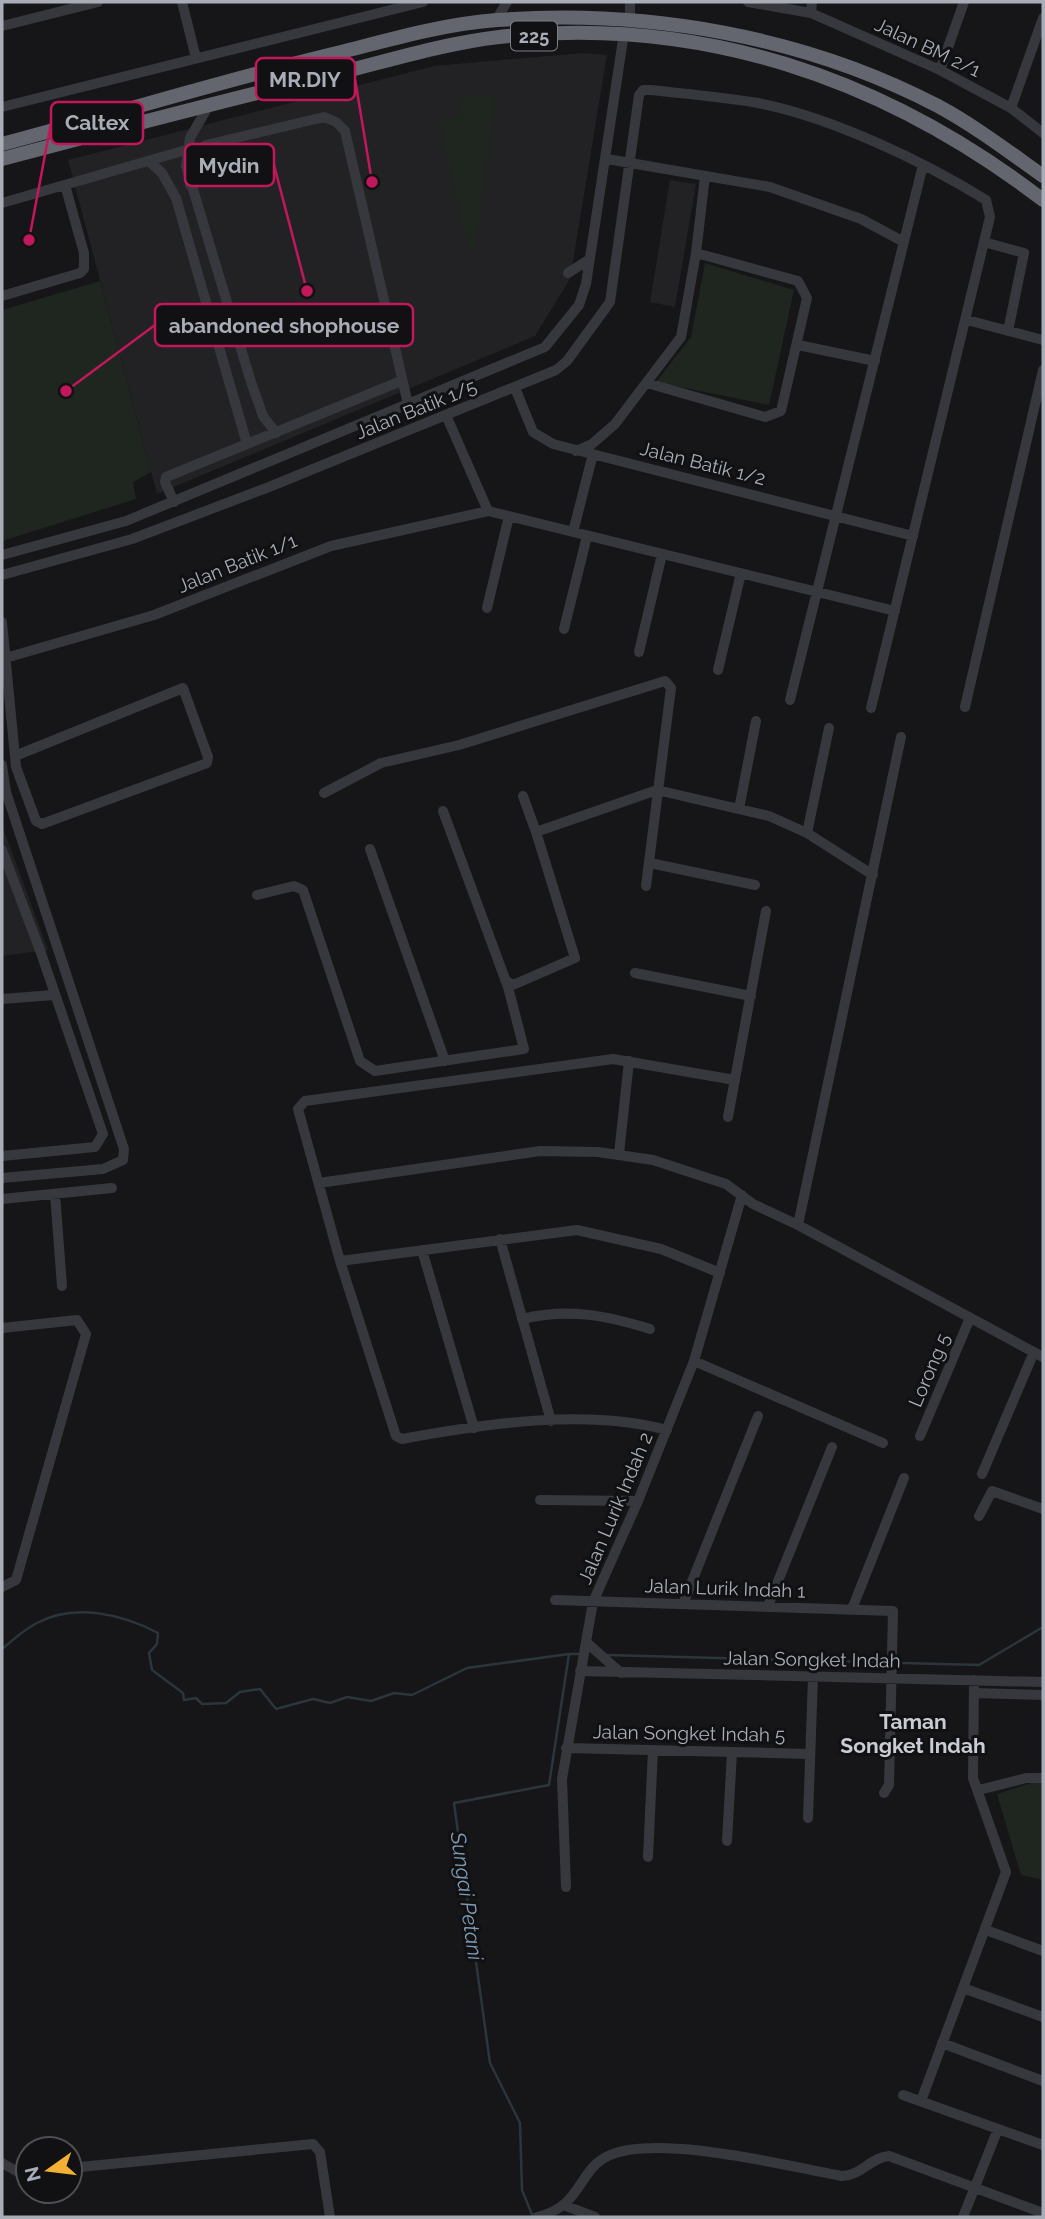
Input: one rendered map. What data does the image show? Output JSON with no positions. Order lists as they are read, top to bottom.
{
  "streets": {
    "highway": ["225"],
    "street": [
      "Jalan BM 2/1",
      "Jalan Batik 1/5",
      "Jalan Batik 1/2",
      "Jalan Batik 1/1",
      "Lorong 5",
      "Jalan Lurik Indah 2",
      "Jalan Lurik Indah 1",
      "Jalan Songket Indah",
      "Jalan Songket Indah 5"
    ]
  },
  "crossings": [
    ["Jalan Batik 1/5", "Jalan Batik 1/2"],
    ["Jalan Lurik Indah 2", "Jalan Lurik Indah 1"],
    ["Jalan Lurik Indah 2", "Jalan Songket Indah"],
    ["Jalan Lurik Indah 2", "Jalan Songket Indah 5"],
    ["Jalan Lurik Indah 1", "Jalan Songket Indah"]
  ],
  "districts": ["Taman Songket Indah"],
  "water": ["Sungai Petani"],
  "places": [
    "MR.DIY",
    "Caltex",
    "Mydin",
    "abandoned shophouse"
  ],
  "north": "left"
}
